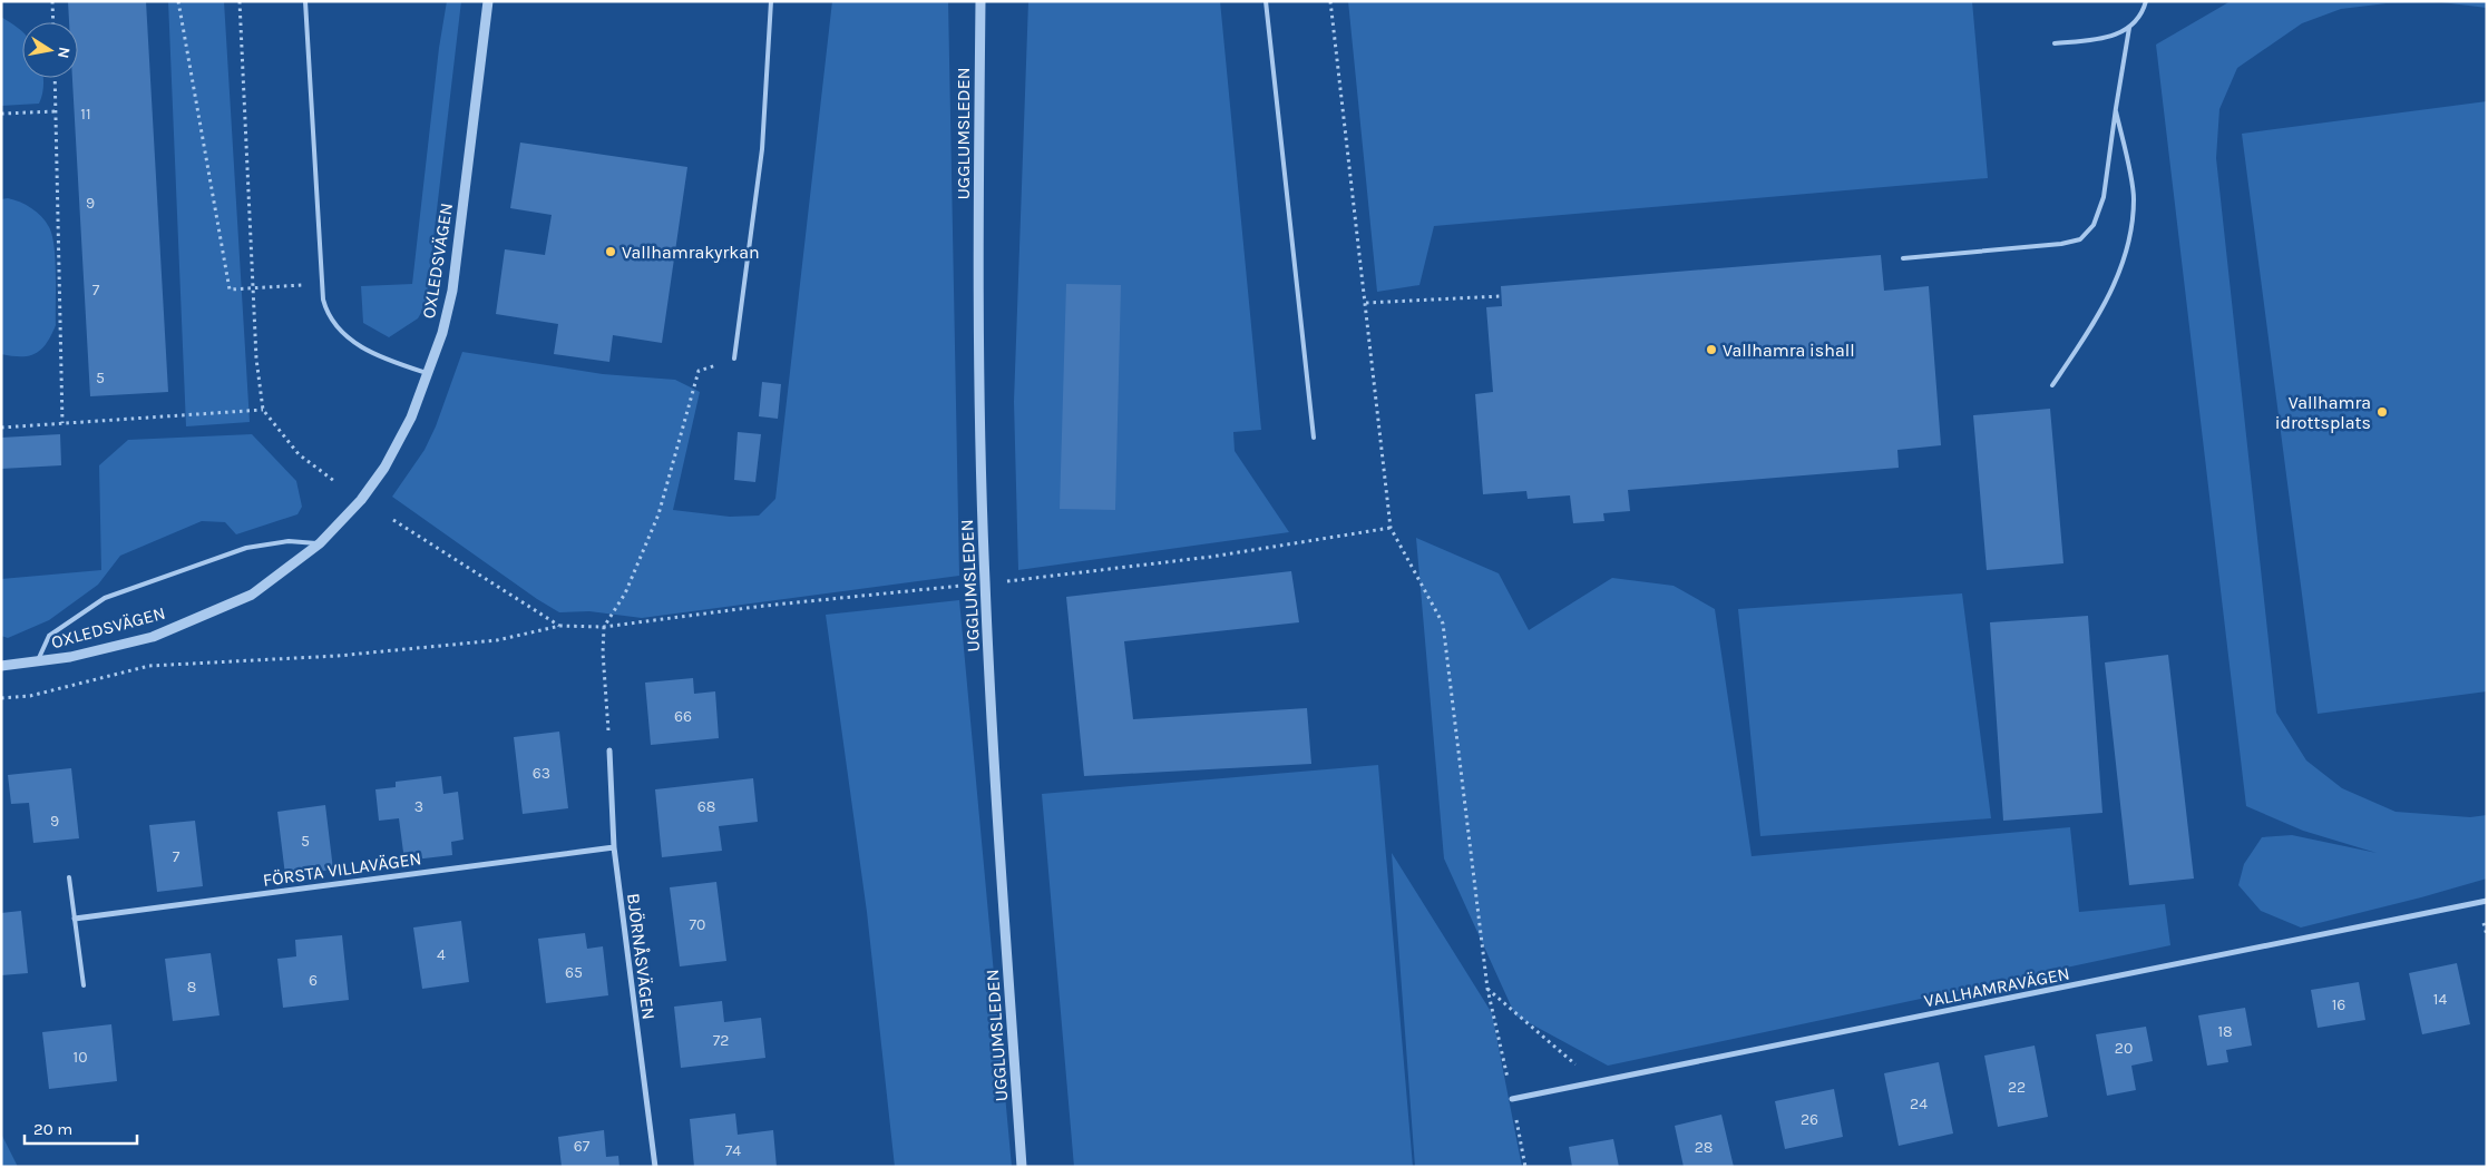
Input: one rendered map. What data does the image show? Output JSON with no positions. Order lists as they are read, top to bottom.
{
  "streets": {
    "street": [
      "UGGLUMSLEDEN",
      "OXLEDSVÄGEN",
      "FÖRSTA VILLAVÄGEN",
      "BJÖRNÅSVÄGEN",
      "VALLHAMRAVÄGEN"
    ]
  },
  "crossings": [
    ["FÖRSTA VILLAVÄGEN", "BJÖRNÅSVÄGEN"]
  ],
  "places": ["Vallhamrakyrkan", "Vallhamra ishall", "Vallhamra idrottsplats"],
  "house_numbers": [
    "11",
    "9",
    "7",
    "5",
    "66",
    "63",
    "3",
    "68",
    "9",
    "5",
    "7",
    "70",
    "4",
    "65",
    "6",
    "8",
    "14",
    "16",
    "18",
    "72",
    "20",
    "10",
    "22",
    "24",
    "26",
    "67",
    "28",
    "74"
  ],
  "scale_bar": "20 m",
  "north": "right"
}
